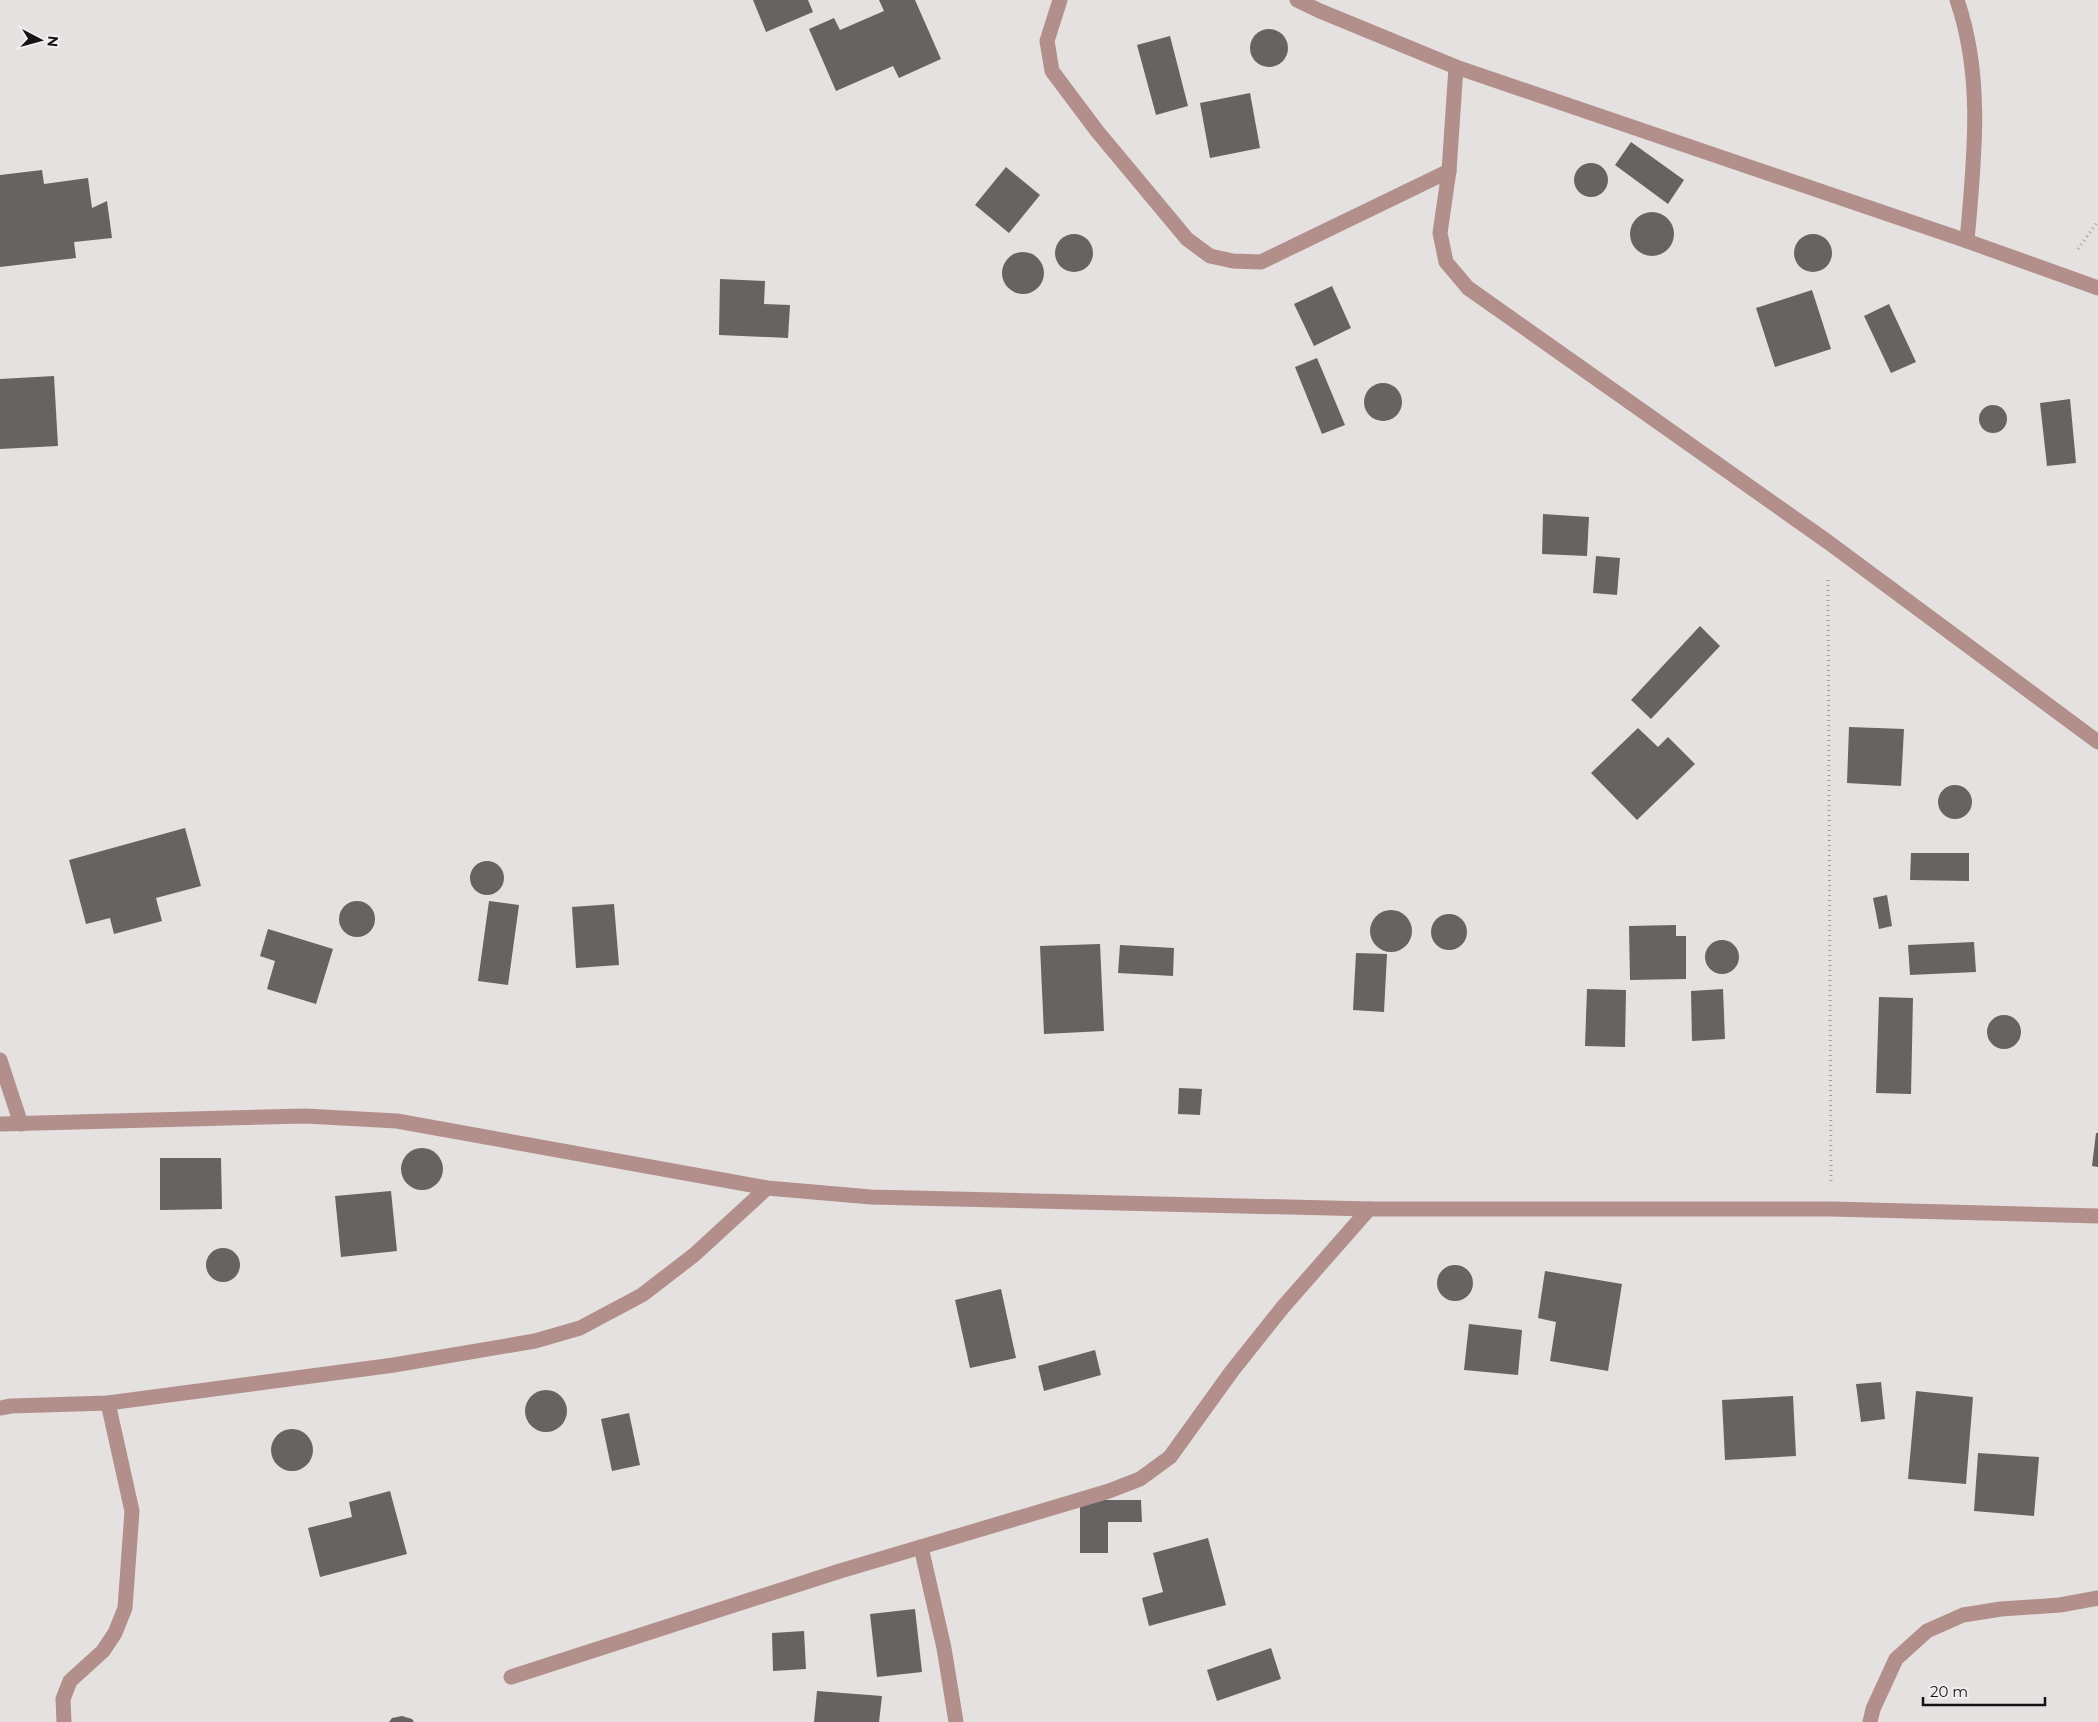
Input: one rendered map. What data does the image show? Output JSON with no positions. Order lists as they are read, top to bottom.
{
  "scale_bar": "20 m",
  "north": "right"
}
